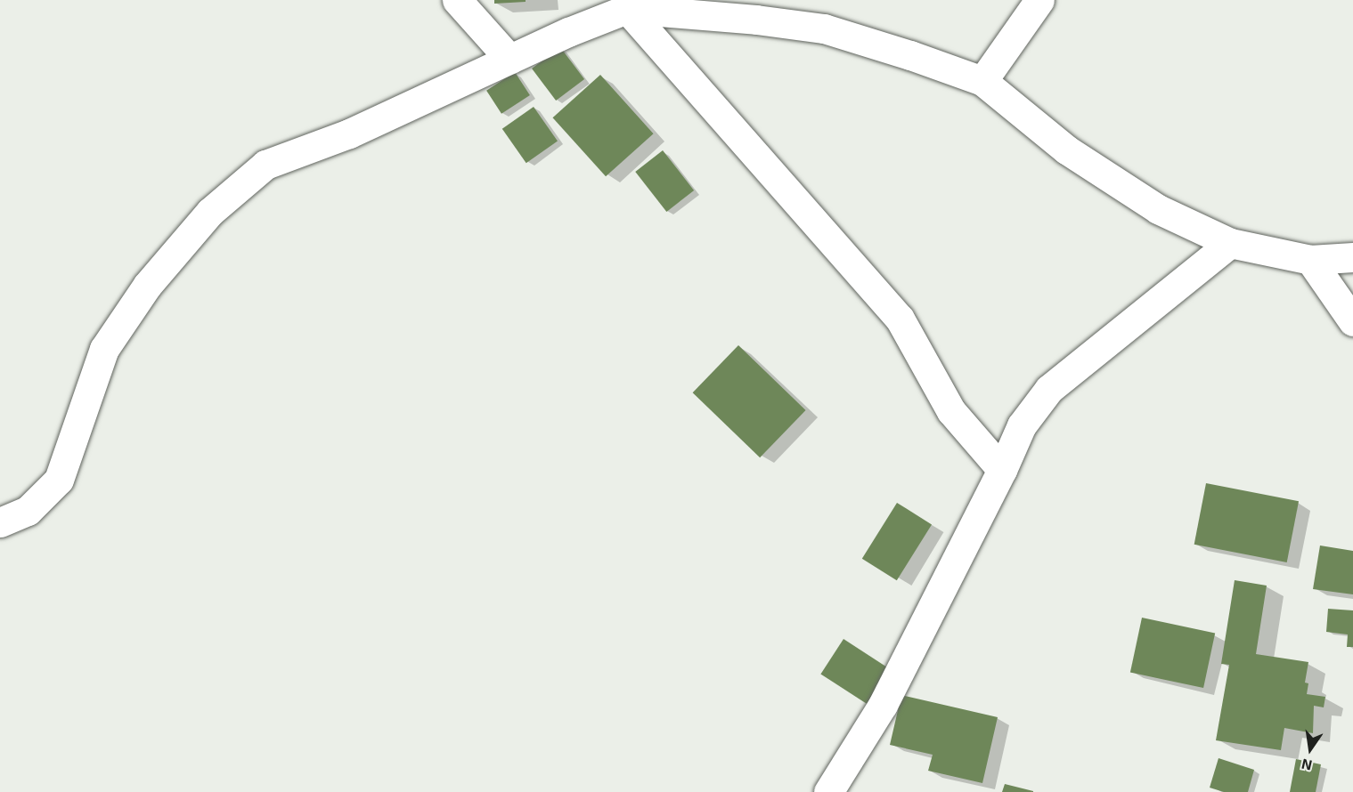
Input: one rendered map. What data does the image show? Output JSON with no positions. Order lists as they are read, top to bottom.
{
  "north": "bottom"
}
